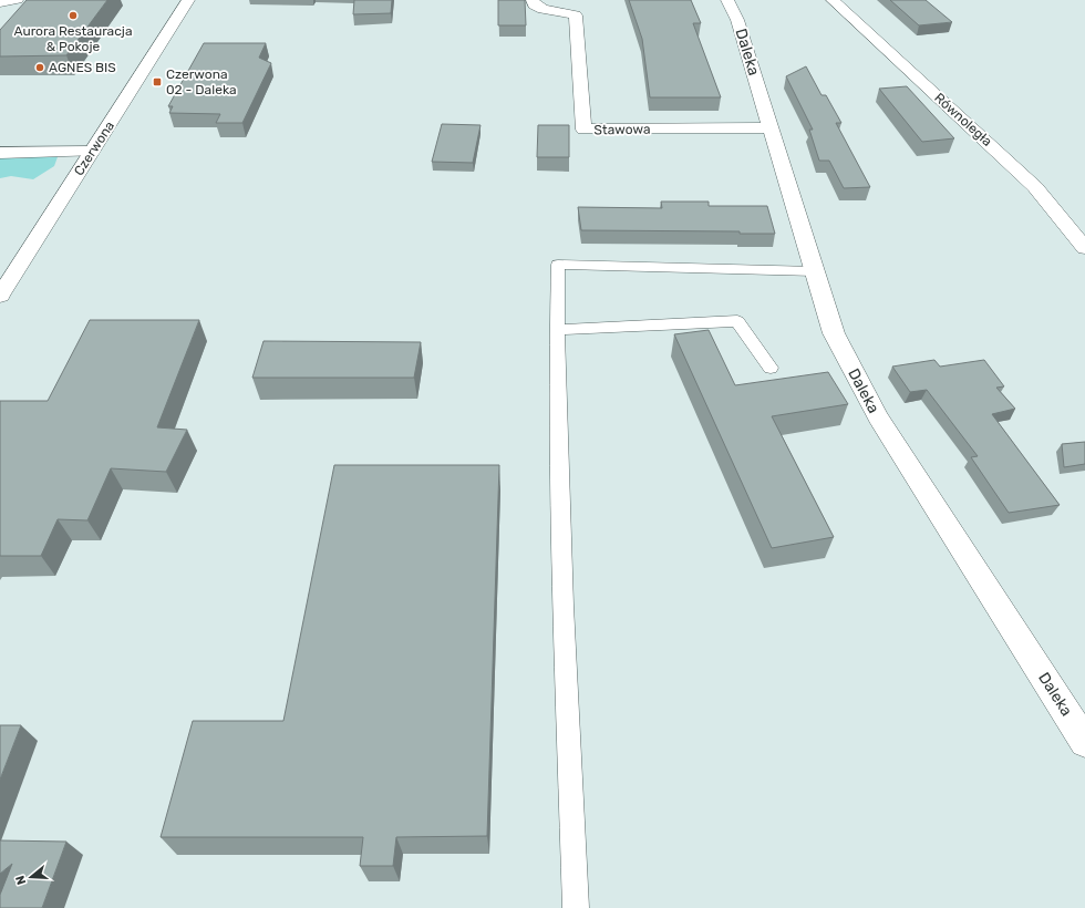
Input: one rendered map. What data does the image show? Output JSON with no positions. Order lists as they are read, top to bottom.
{
  "streets": {
    "street": [
      "Daleka",
      "Równoległa",
      "Stawowa",
      "Czerwona"
    ]
  },
  "crossings": [
    ["Daleka", "Stawowa"]
  ],
  "places": {
    "other": ["Aurora Restauracja & Pokoje", "AGNES BIS"],
    "transit": ["Czerwona 02 - Daleka"]
  },
  "north": "left"
}
